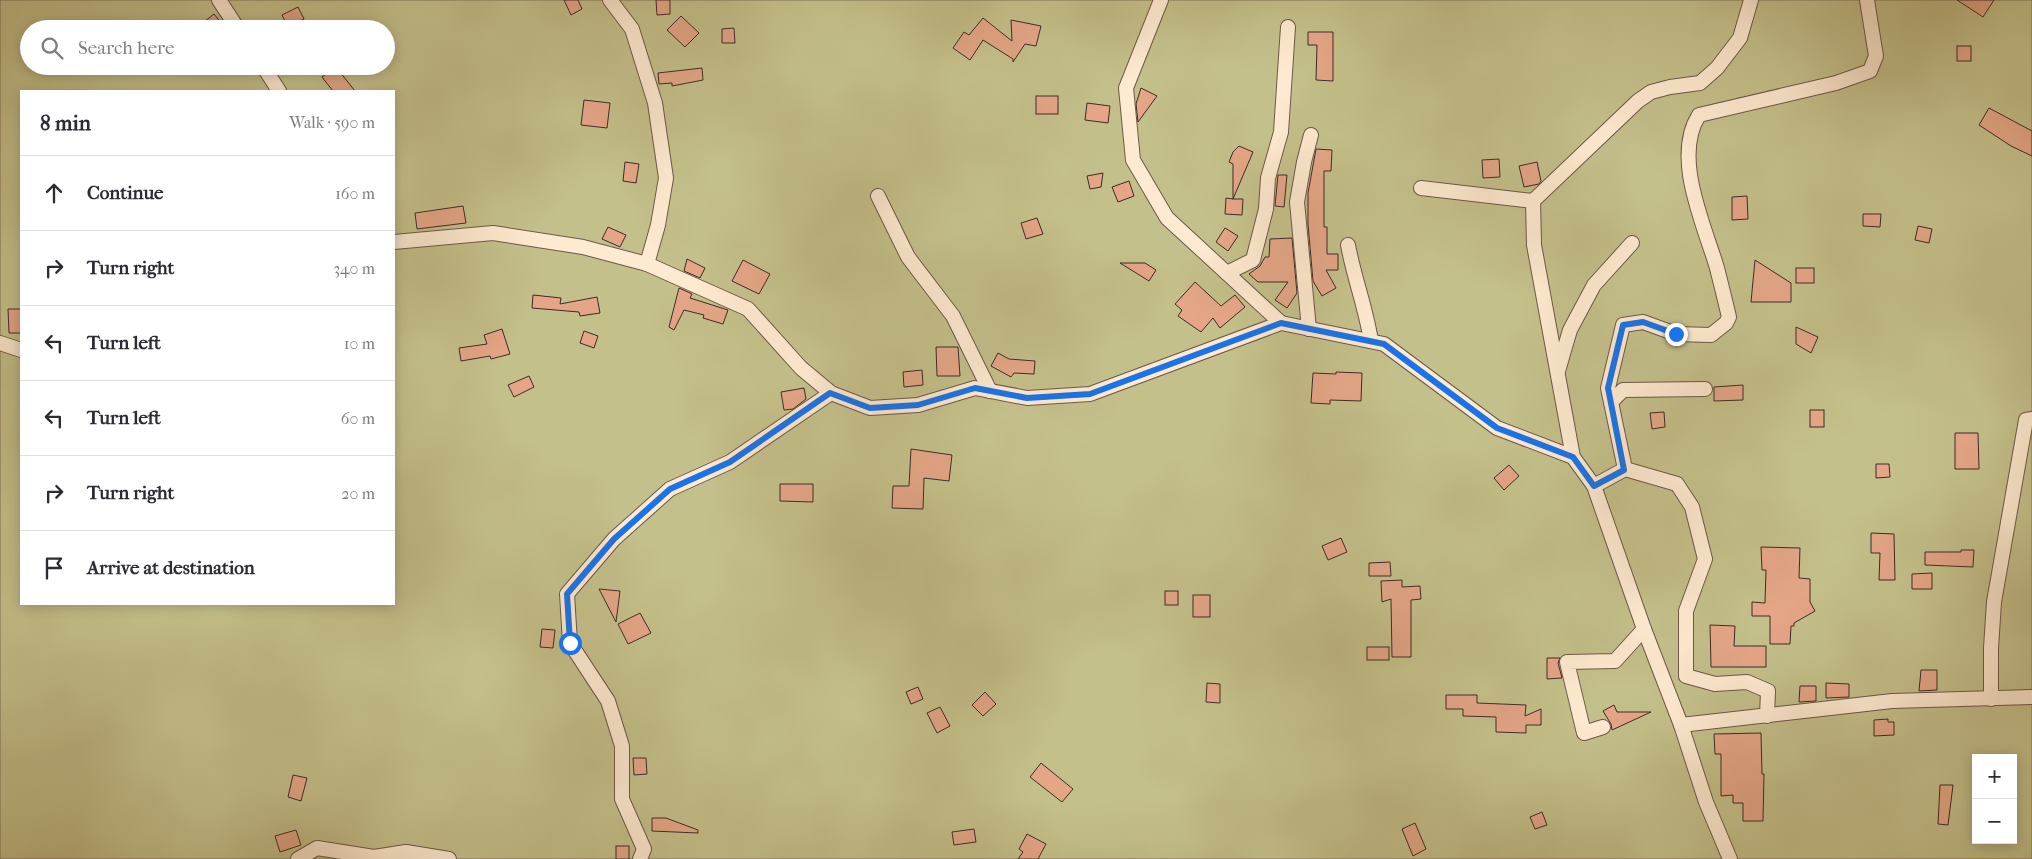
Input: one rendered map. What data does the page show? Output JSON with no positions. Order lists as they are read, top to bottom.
{
  "page": {
    "search": "Search here",
    "heading": ["8 min", "Walk · 590 m"],
    "list": [
      ["Continue", "160 m"],
      ["Turn right", "340 m"],
      ["Turn left", "10 m"],
      ["Turn left", "60 m"],
      ["Turn right", "20 m"],
      "Arrive at destination"
    ],
    "map_buttons": ["+", "−"]
  }
}
